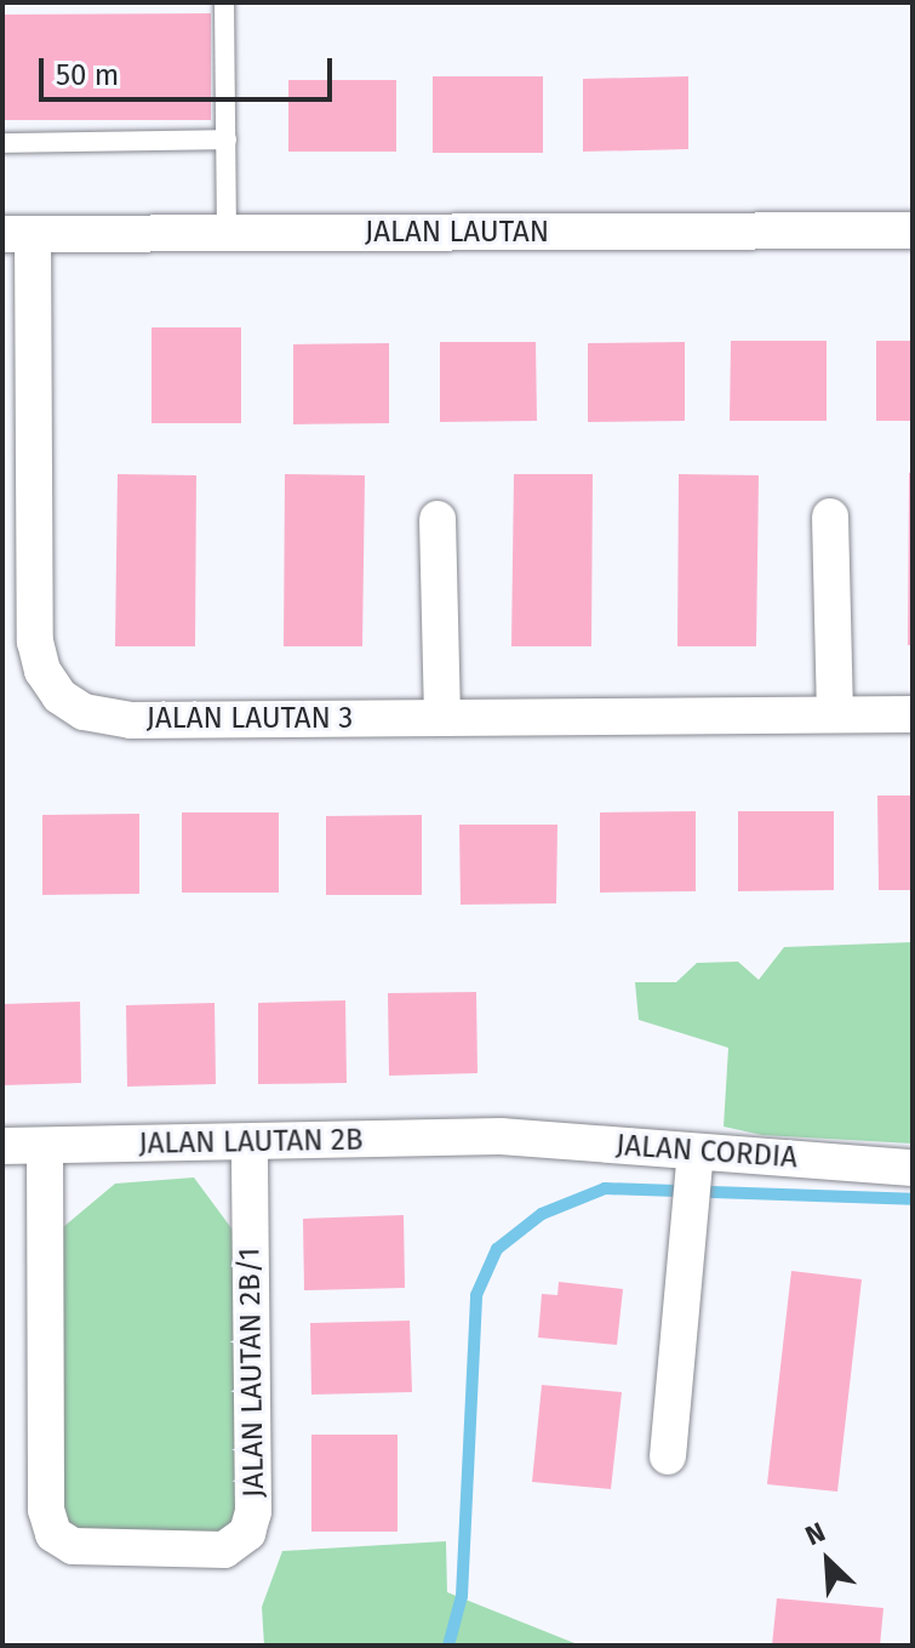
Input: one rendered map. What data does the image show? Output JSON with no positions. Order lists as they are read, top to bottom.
{
  "streets": {
    "street": [
      "JALAN LAUTAN",
      "JALAN LAUTAN 3",
      "JALAN LAUTAN 2B",
      "JALAN CORDIA",
      "JALAN LAUTAN 2B/1"
    ]
  },
  "crossings": [
    ["JALAN LAUTAN", "JALAN LAUTAN 3"],
    ["JALAN LAUTAN 2B", "JALAN CORDIA"],
    ["JALAN LAUTAN 2B", "JALAN LAUTAN 2B/1"]
  ],
  "scale_bar": "50 m",
  "north": "top left"
}
